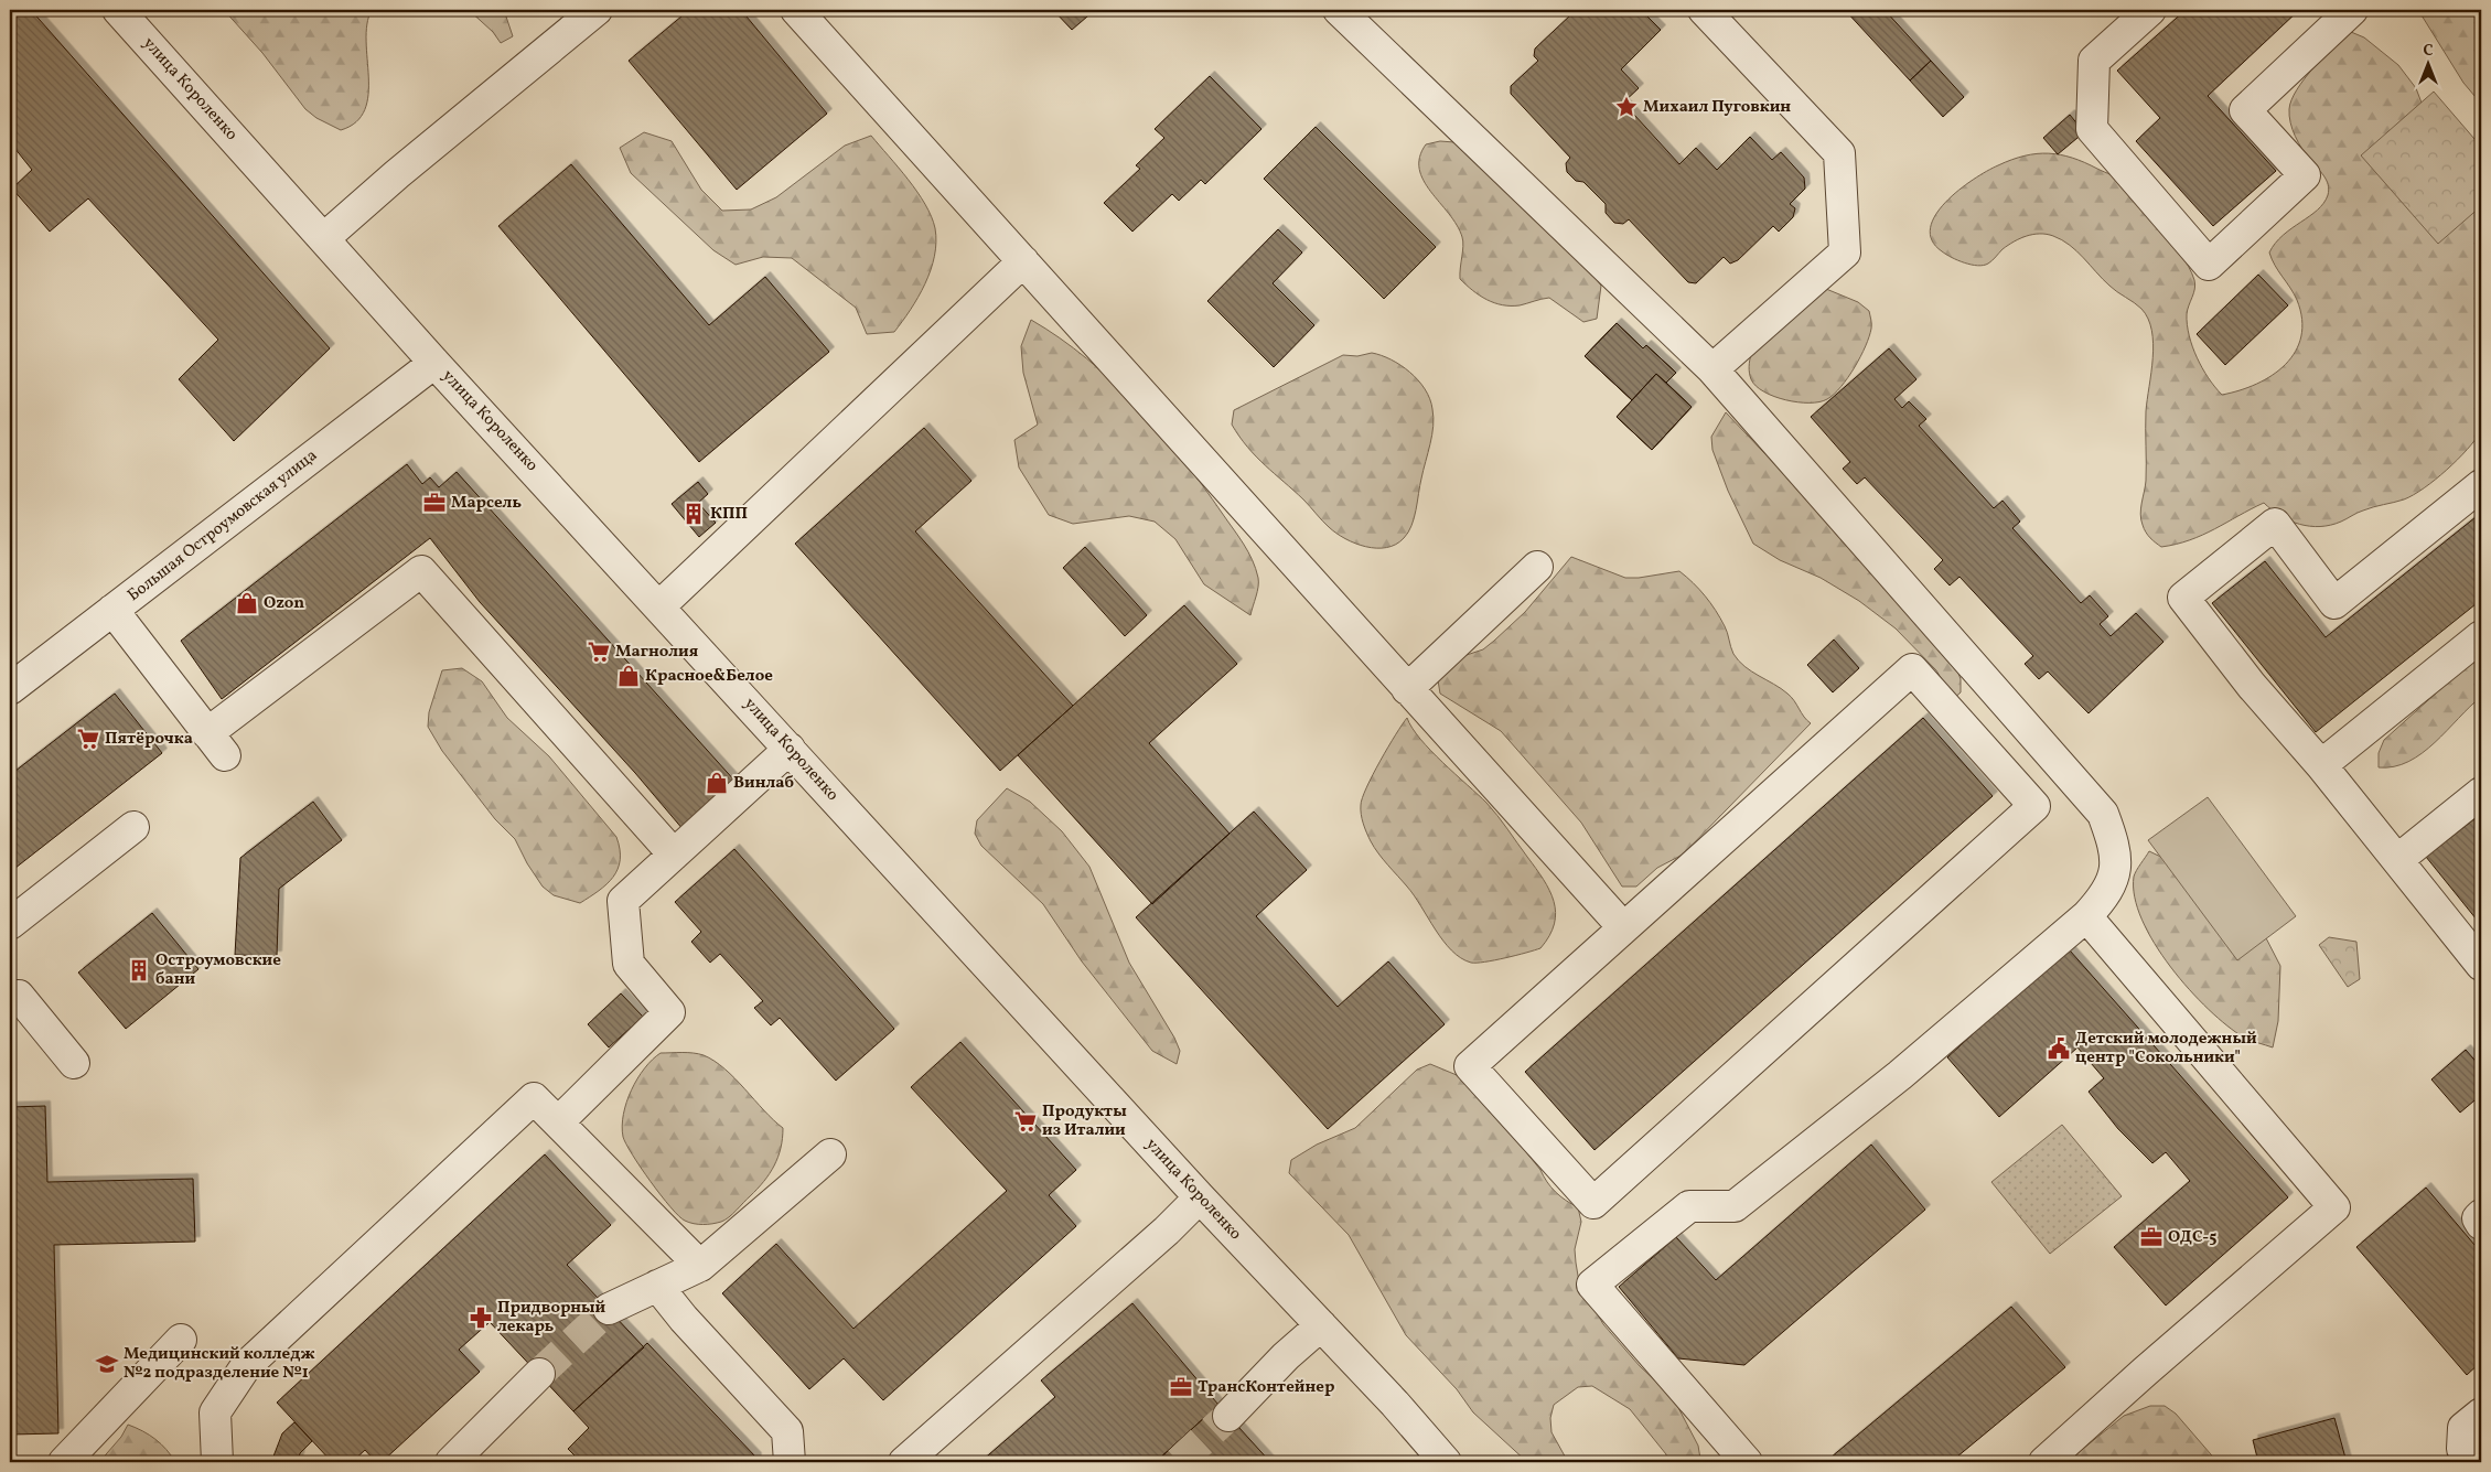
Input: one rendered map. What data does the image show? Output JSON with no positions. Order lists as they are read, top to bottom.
{
  "streets": {
    "street": ["улица Короленко", "Большая Остроумовская улица"]
  },
  "crossings": [
    ["улица Короленко", "Большая Остроумовская улица"]
  ],
  "places": {
    "place": ["Михаил Пуговкин"],
    "office": ["Марсель", "ОДС-5", "ТрансКонтейнер"],
    "building": ["КПП", "Остроумовские бани"],
    "shop": ["Ozon", "Красное&Белое", "Винлаб"],
    "supermarket": ["Магнолия", "Пятёрочка", "Продукты из Италии"],
    "public building": ["Детский молодежный центр \"Сокольники\""],
    "pharmacy": ["Придворный лекарь"],
    "school or university": ["Медицинский колледж №2 подразделение №1"]
  },
  "north": "top"
}
